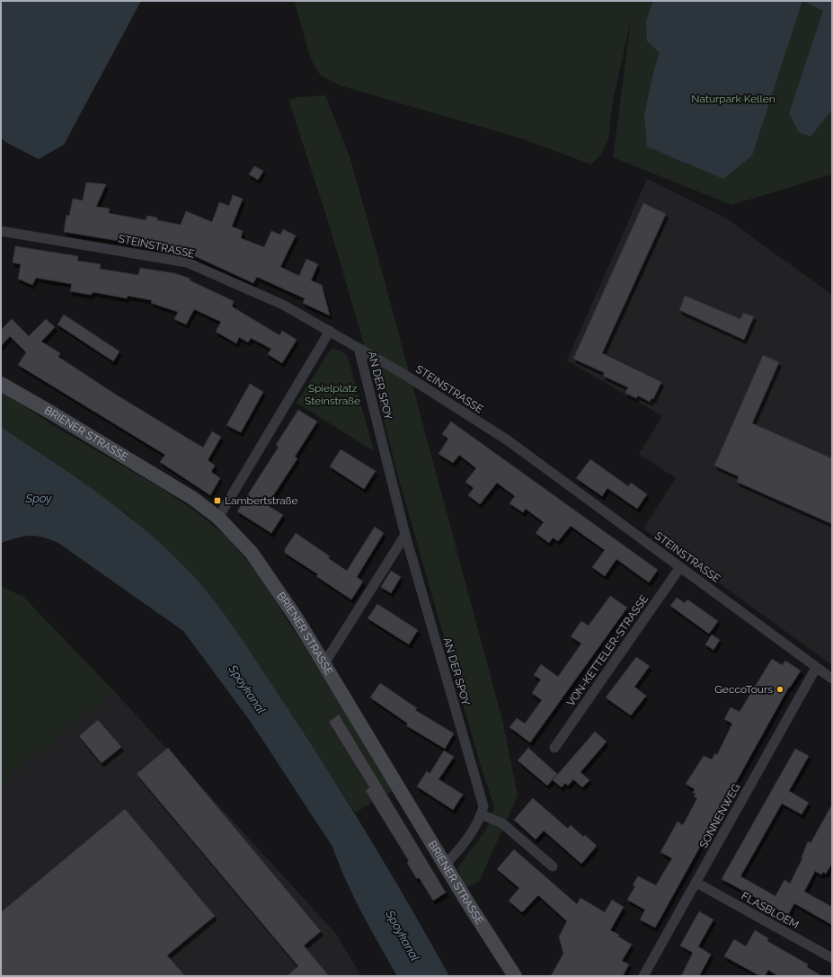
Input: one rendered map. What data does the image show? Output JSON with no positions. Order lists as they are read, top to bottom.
{
  "streets": {
    "street": [
      "STEINSTRASSE",
      "AN DER SPOY",
      "BRIENER STRASSE",
      "VON-KETTELER-STRASSE",
      "SONNENWEG",
      "FLASBLOEM"
    ]
  },
  "crossings": [
    ["STEINSTRASSE", "AN DER SPOY"],
    ["STEINSTRASSE", "VON-KETTELER-STRASSE"],
    ["STEINSTRASSE", "SONNENWEG"],
    ["SONNENWEG", "FLASBLOEM"]
  ],
  "water": ["Spoy", "Spoykanal"],
  "parks": ["Naturpark Kellen", "Spielplatz Steinstraße"],
  "places": {
    "transit": ["Lambertstraße"],
    "other": ["GeccoTours"]
  }
}
